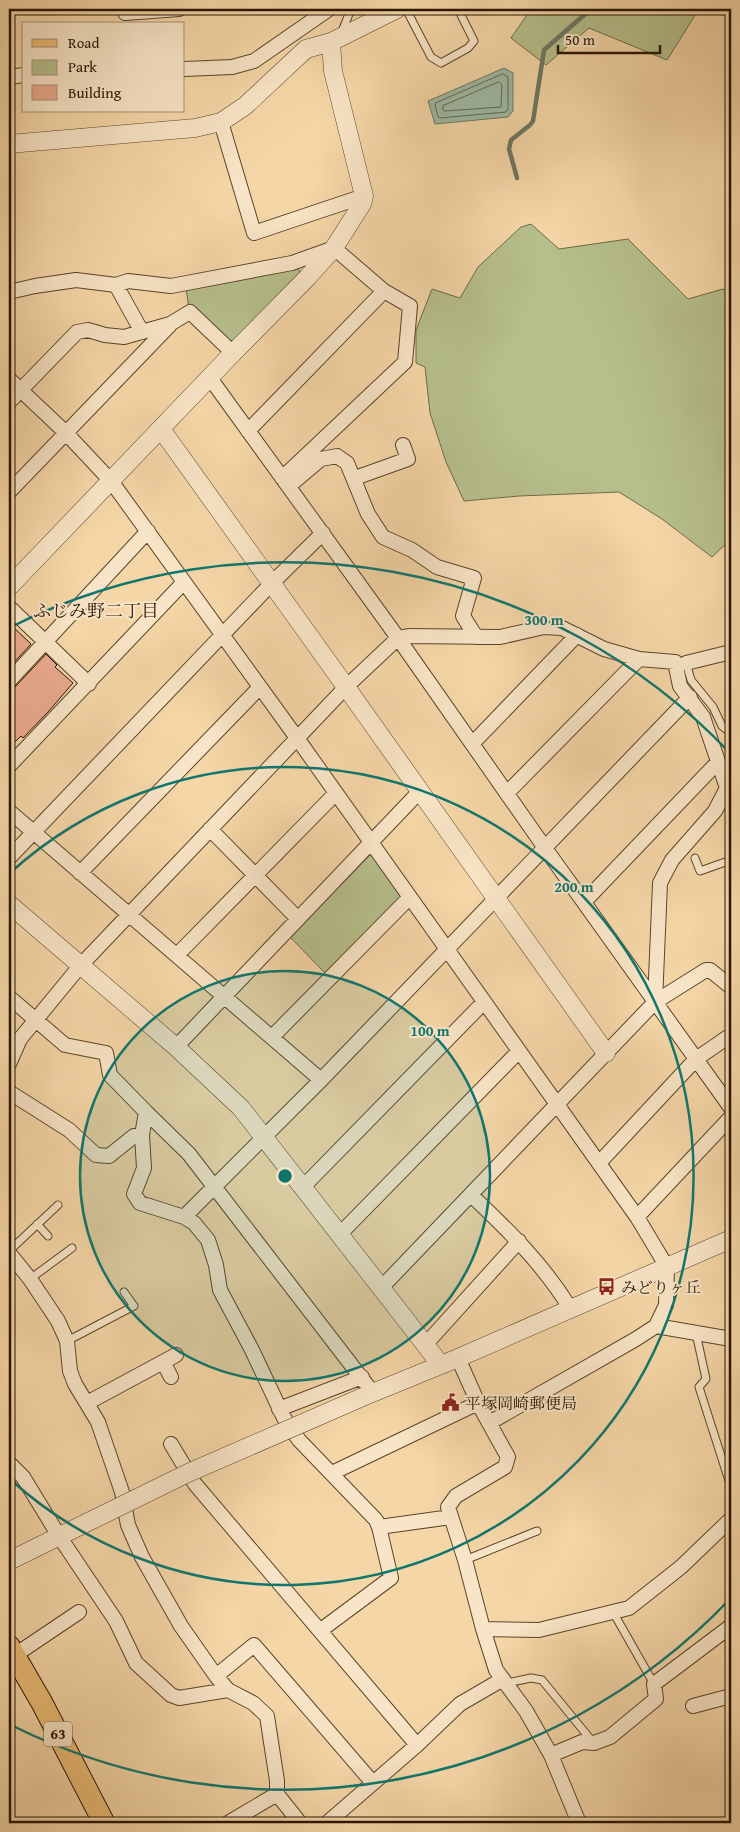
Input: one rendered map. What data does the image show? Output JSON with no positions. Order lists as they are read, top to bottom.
{
  "streets": {
    "main road": ["63"]
  },
  "districts": ["ふじみ野二丁目"],
  "places": {
    "bus stop": ["みどりヶ丘"],
    "public building": ["平塚岡崎郵便局"]
  },
  "legend": ["Road", "Park", "Building"],
  "scale_bar": "50 m",
  "rings": ["300 m", "200 m", "100 m"]
}
